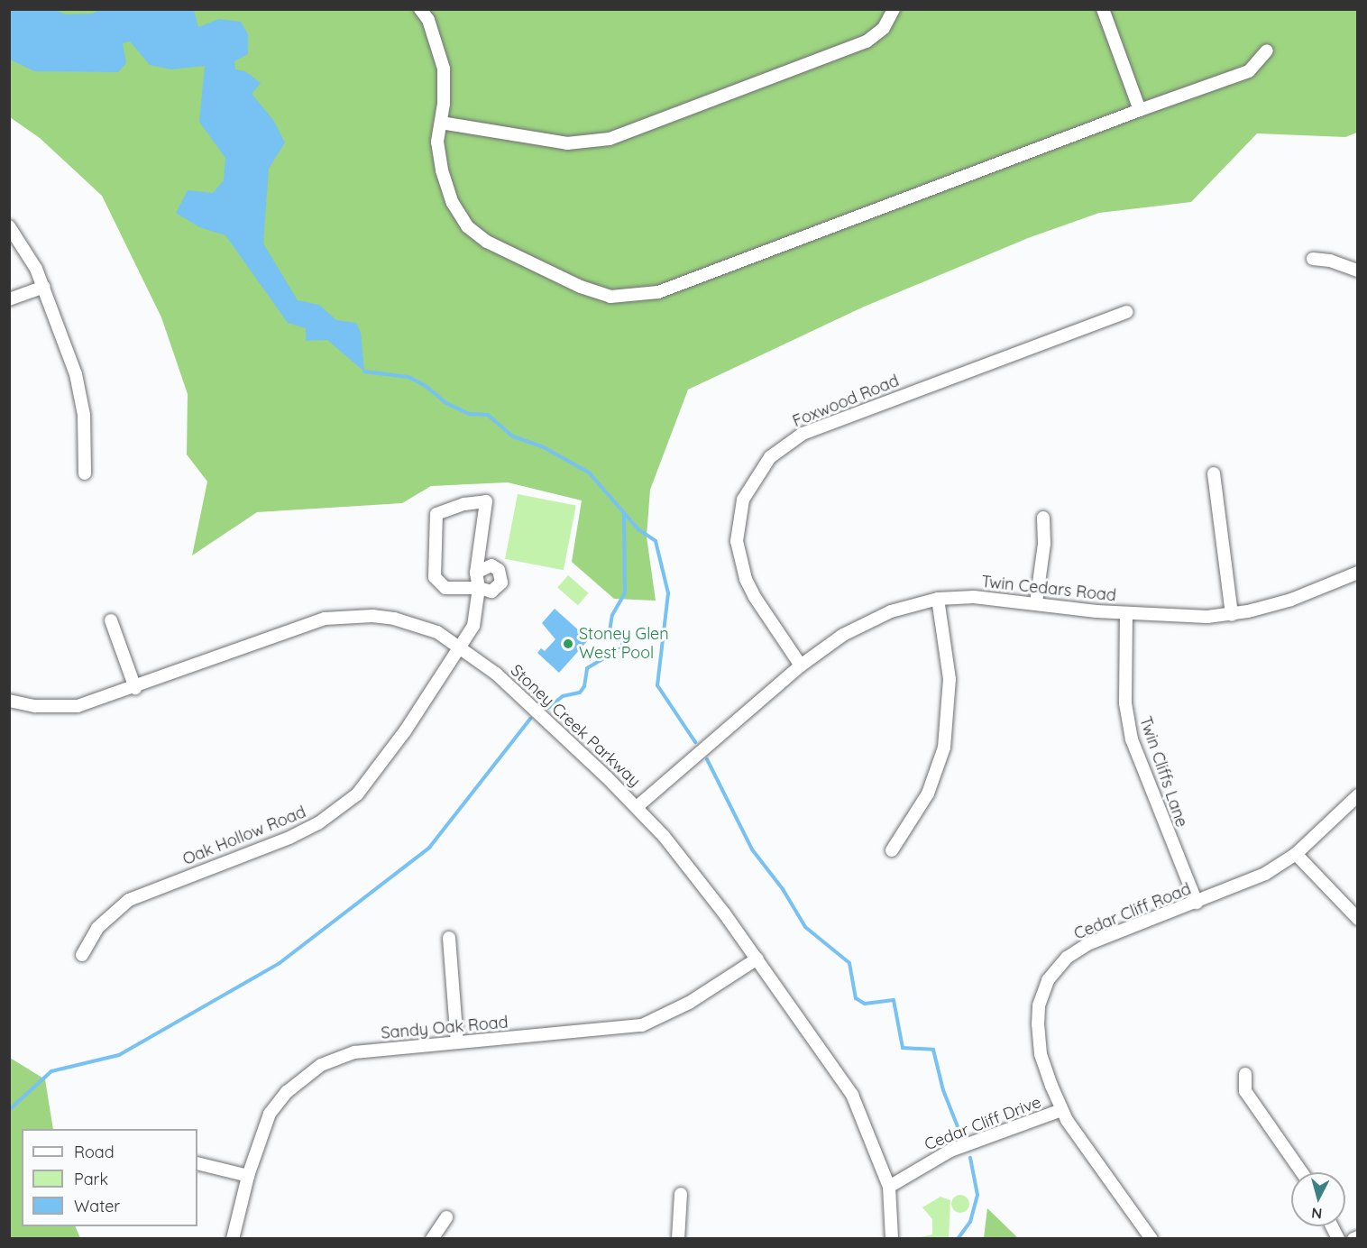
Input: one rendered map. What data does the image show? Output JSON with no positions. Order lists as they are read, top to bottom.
{
  "streets": {
    "street": [
      "Foxwood Road",
      "Twin Cedars Road",
      "Stoney Creek Parkway",
      "Twin Cliffs Lane",
      "Oak Hollow Road",
      "Cedar Cliff Road",
      "Sandy Oak Road",
      "Cedar Cliff Drive"
    ]
  },
  "crossings": [
    ["Foxwood Road", "Twin Cedars Road"],
    ["Twin Cedars Road", "Stoney Creek Parkway"],
    ["Twin Cedars Road", "Twin Cliffs Lane"],
    ["Stoney Creek Parkway", "Oak Hollow Road"],
    ["Stoney Creek Parkway", "Sandy Oak Road"],
    ["Stoney Creek Parkway", "Cedar Cliff Drive"],
    ["Twin Cliffs Lane", "Cedar Cliff Road"],
    ["Cedar Cliff Road", "Cedar Cliff Drive"]
  ],
  "places": ["Stoney Glen West Pool"],
  "legend": ["Road", "Park", "Water"],
  "north": "bottom"
}
